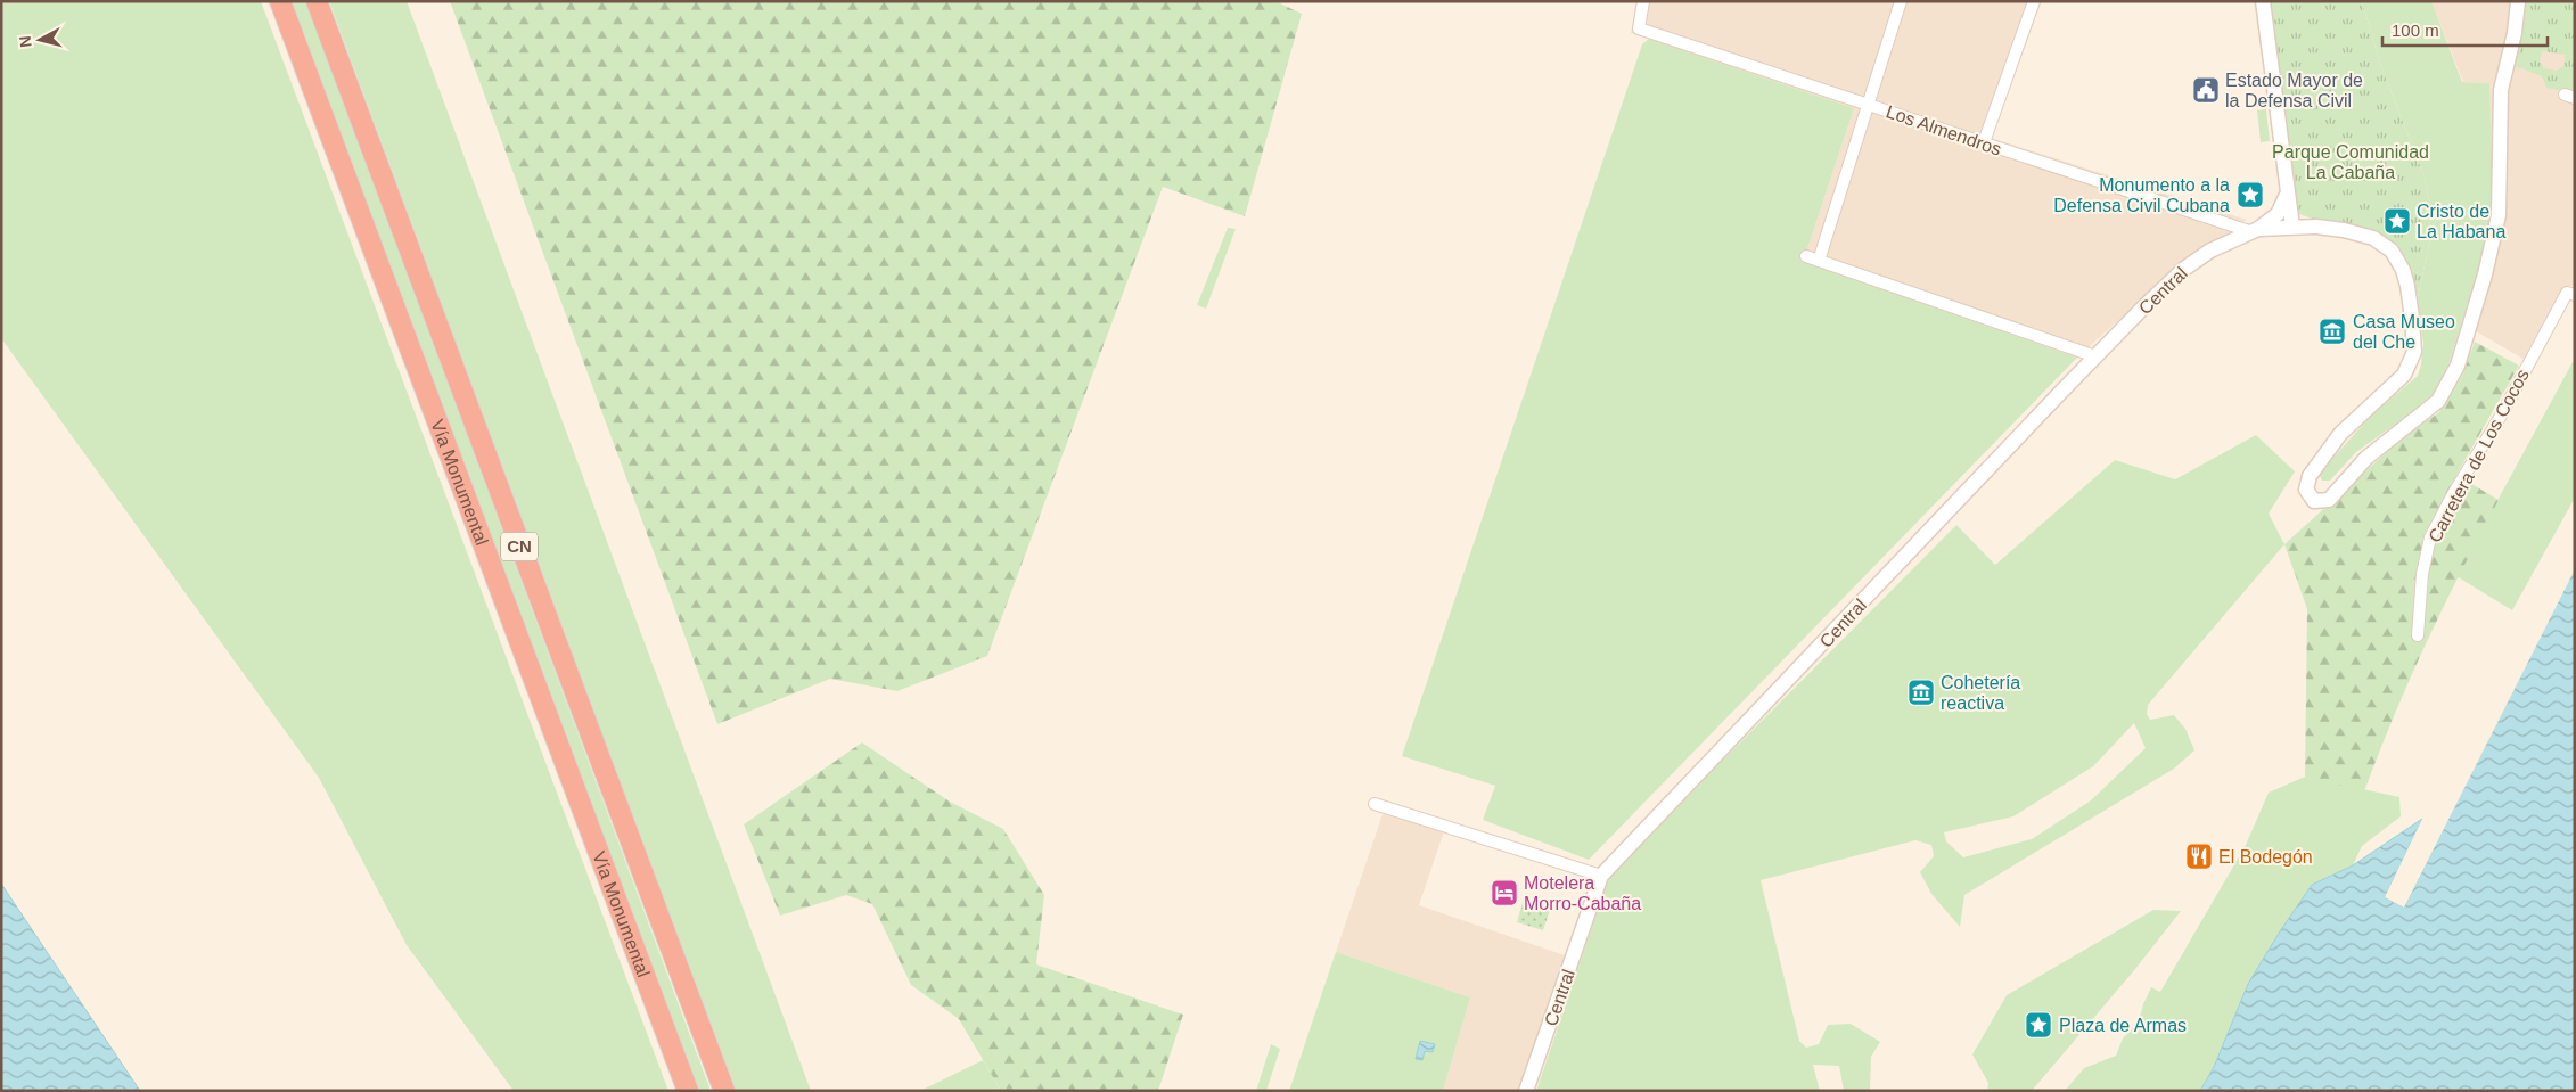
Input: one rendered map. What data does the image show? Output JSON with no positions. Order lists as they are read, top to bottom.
{
  "streets": {
    "highway": ["Vía Monumental", "CN"],
    "street": ["Los Almendros", "Central", "Carretera de Los Cocos"]
  },
  "crossings": [
    ["Los Almendros", "Central"]
  ],
  "parks": ["Parque Comunidad La Cabaña"],
  "places": {
    "public building": ["Estado Mayor de la Defensa Civil"],
    "place": ["Monumento a la Defensa Civil Cubana", "Cristo de La Habana", "Plaza de Armas"],
    "museum": ["Casa Museo del Che", "Cohetería reactiva"],
    "restaurant": ["El Bodegón"],
    "hotel": ["Motelera Morro-Cabaña"]
  },
  "scale_bar": "100 m",
  "north": "left"
}
